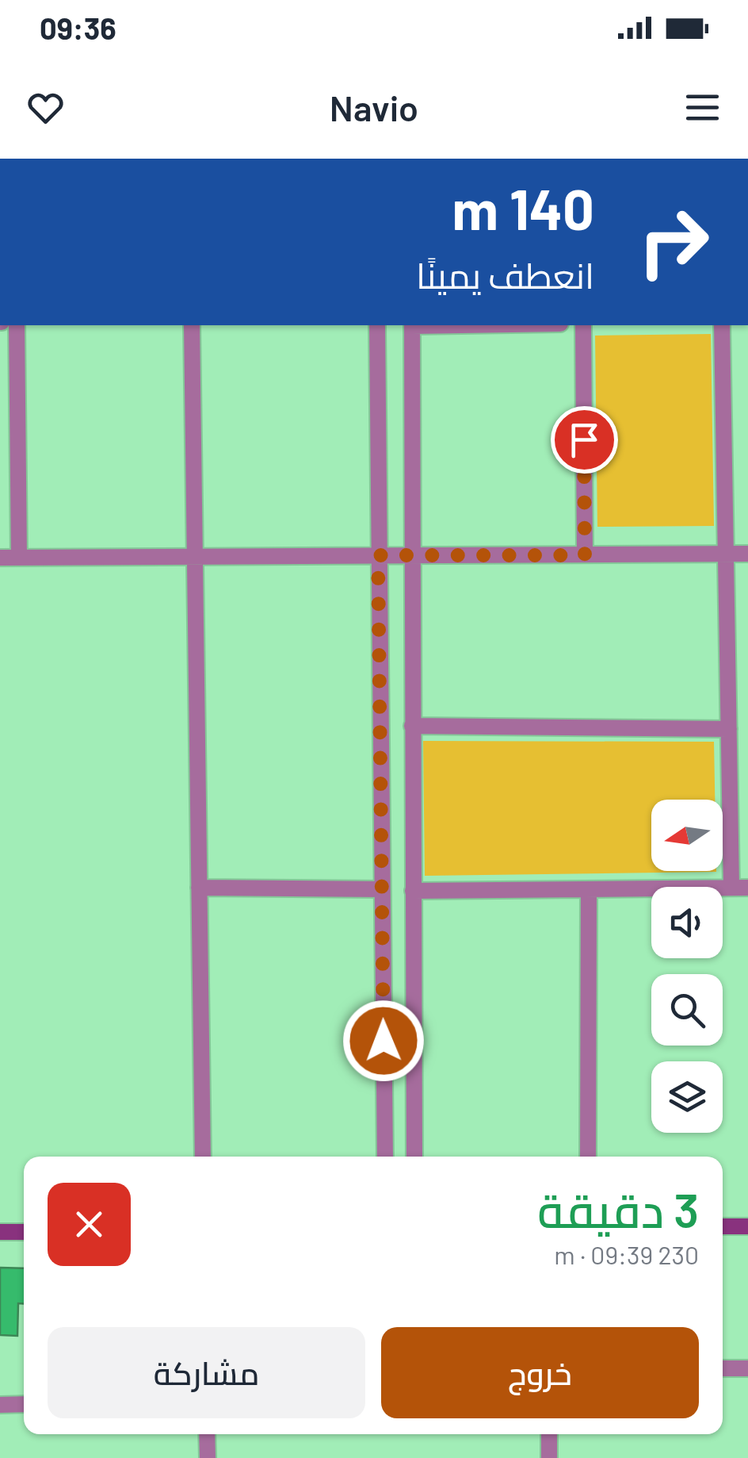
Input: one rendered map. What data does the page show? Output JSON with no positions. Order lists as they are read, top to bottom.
{
  "north": "left",
  "page": {
    "status": "09:36",
    "header": "Navio",
    "turn": ["140 m", "انعطف يمينًا"],
    "heading": ["3 دقيقة", "230 m · 09:39"],
    "buttons": ["خروج", "مشاركة"]
  }
}
